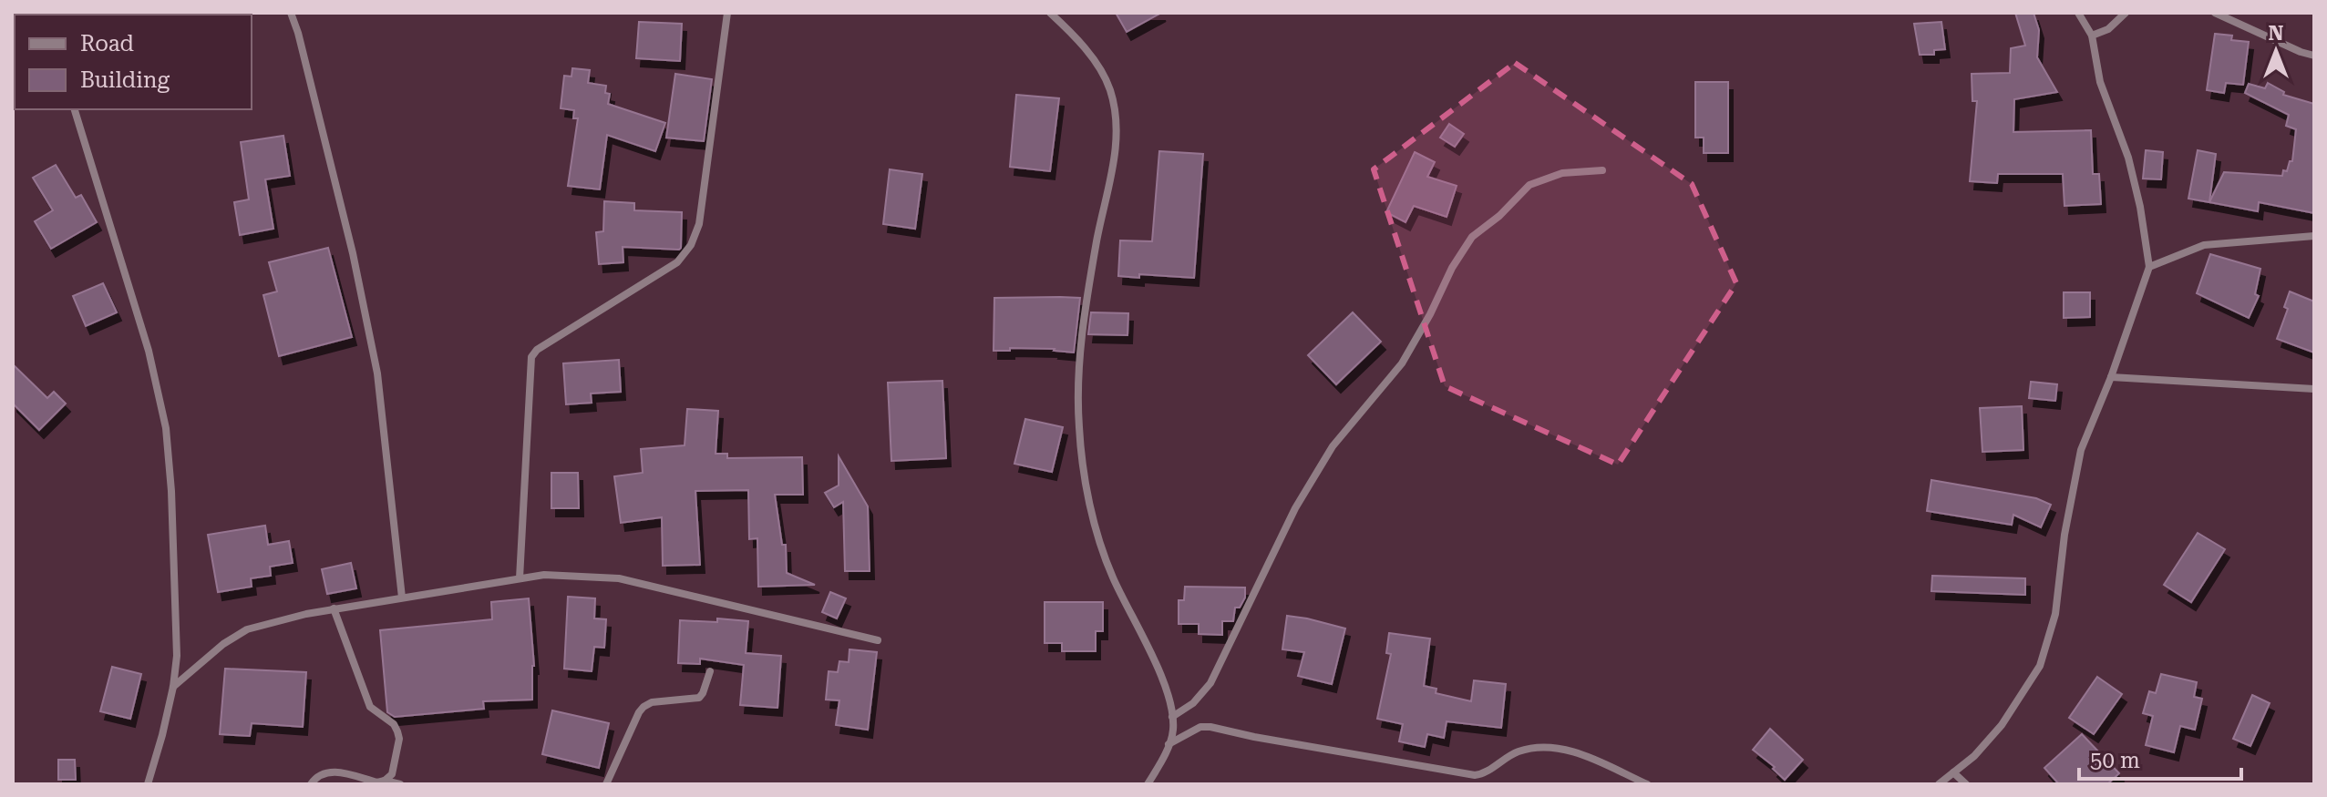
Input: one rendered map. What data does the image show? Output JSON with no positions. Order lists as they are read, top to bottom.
{
  "legend": ["Road", "Building"],
  "scale_bar": "50 m",
  "north": "top"
}
